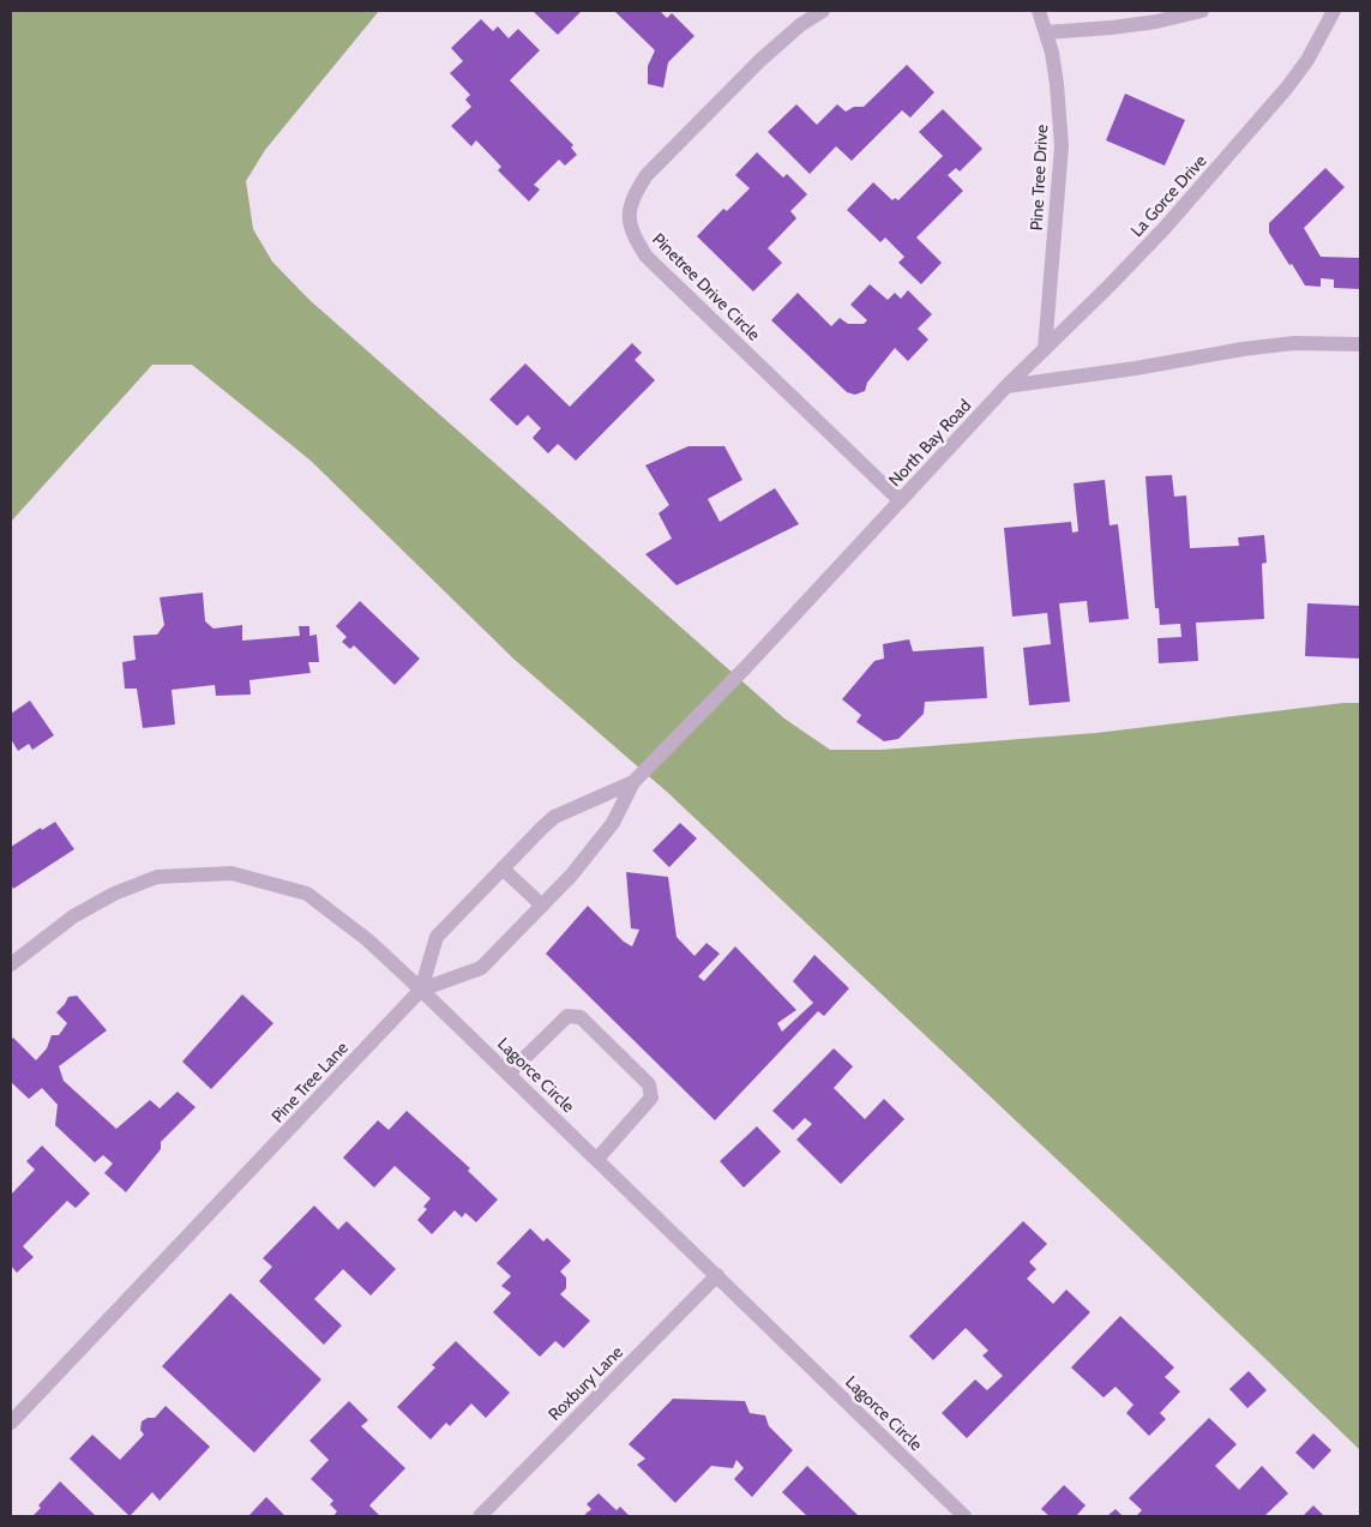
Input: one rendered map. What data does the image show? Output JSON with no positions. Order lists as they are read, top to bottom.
{
  "streets": {
    "street": [
      "Pine Tree Drive",
      "La Gorce Drive",
      "Pinetree Drive Circle",
      "North Bay Road",
      "Lagorce Circle",
      "Pine Tree Lane",
      "Roxbury Lane"
    ]
  },
  "crossings": [
    ["Pine Tree Drive", "La Gorce Drive"],
    ["La Gorce Drive", "North Bay Road"],
    ["Pinetree Drive Circle", "North Bay Road"],
    ["North Bay Road", "Pine Tree Lane"],
    ["Lagorce Circle", "Pine Tree Lane"],
    ["Lagorce Circle", "Roxbury Lane"]
  ]
}
